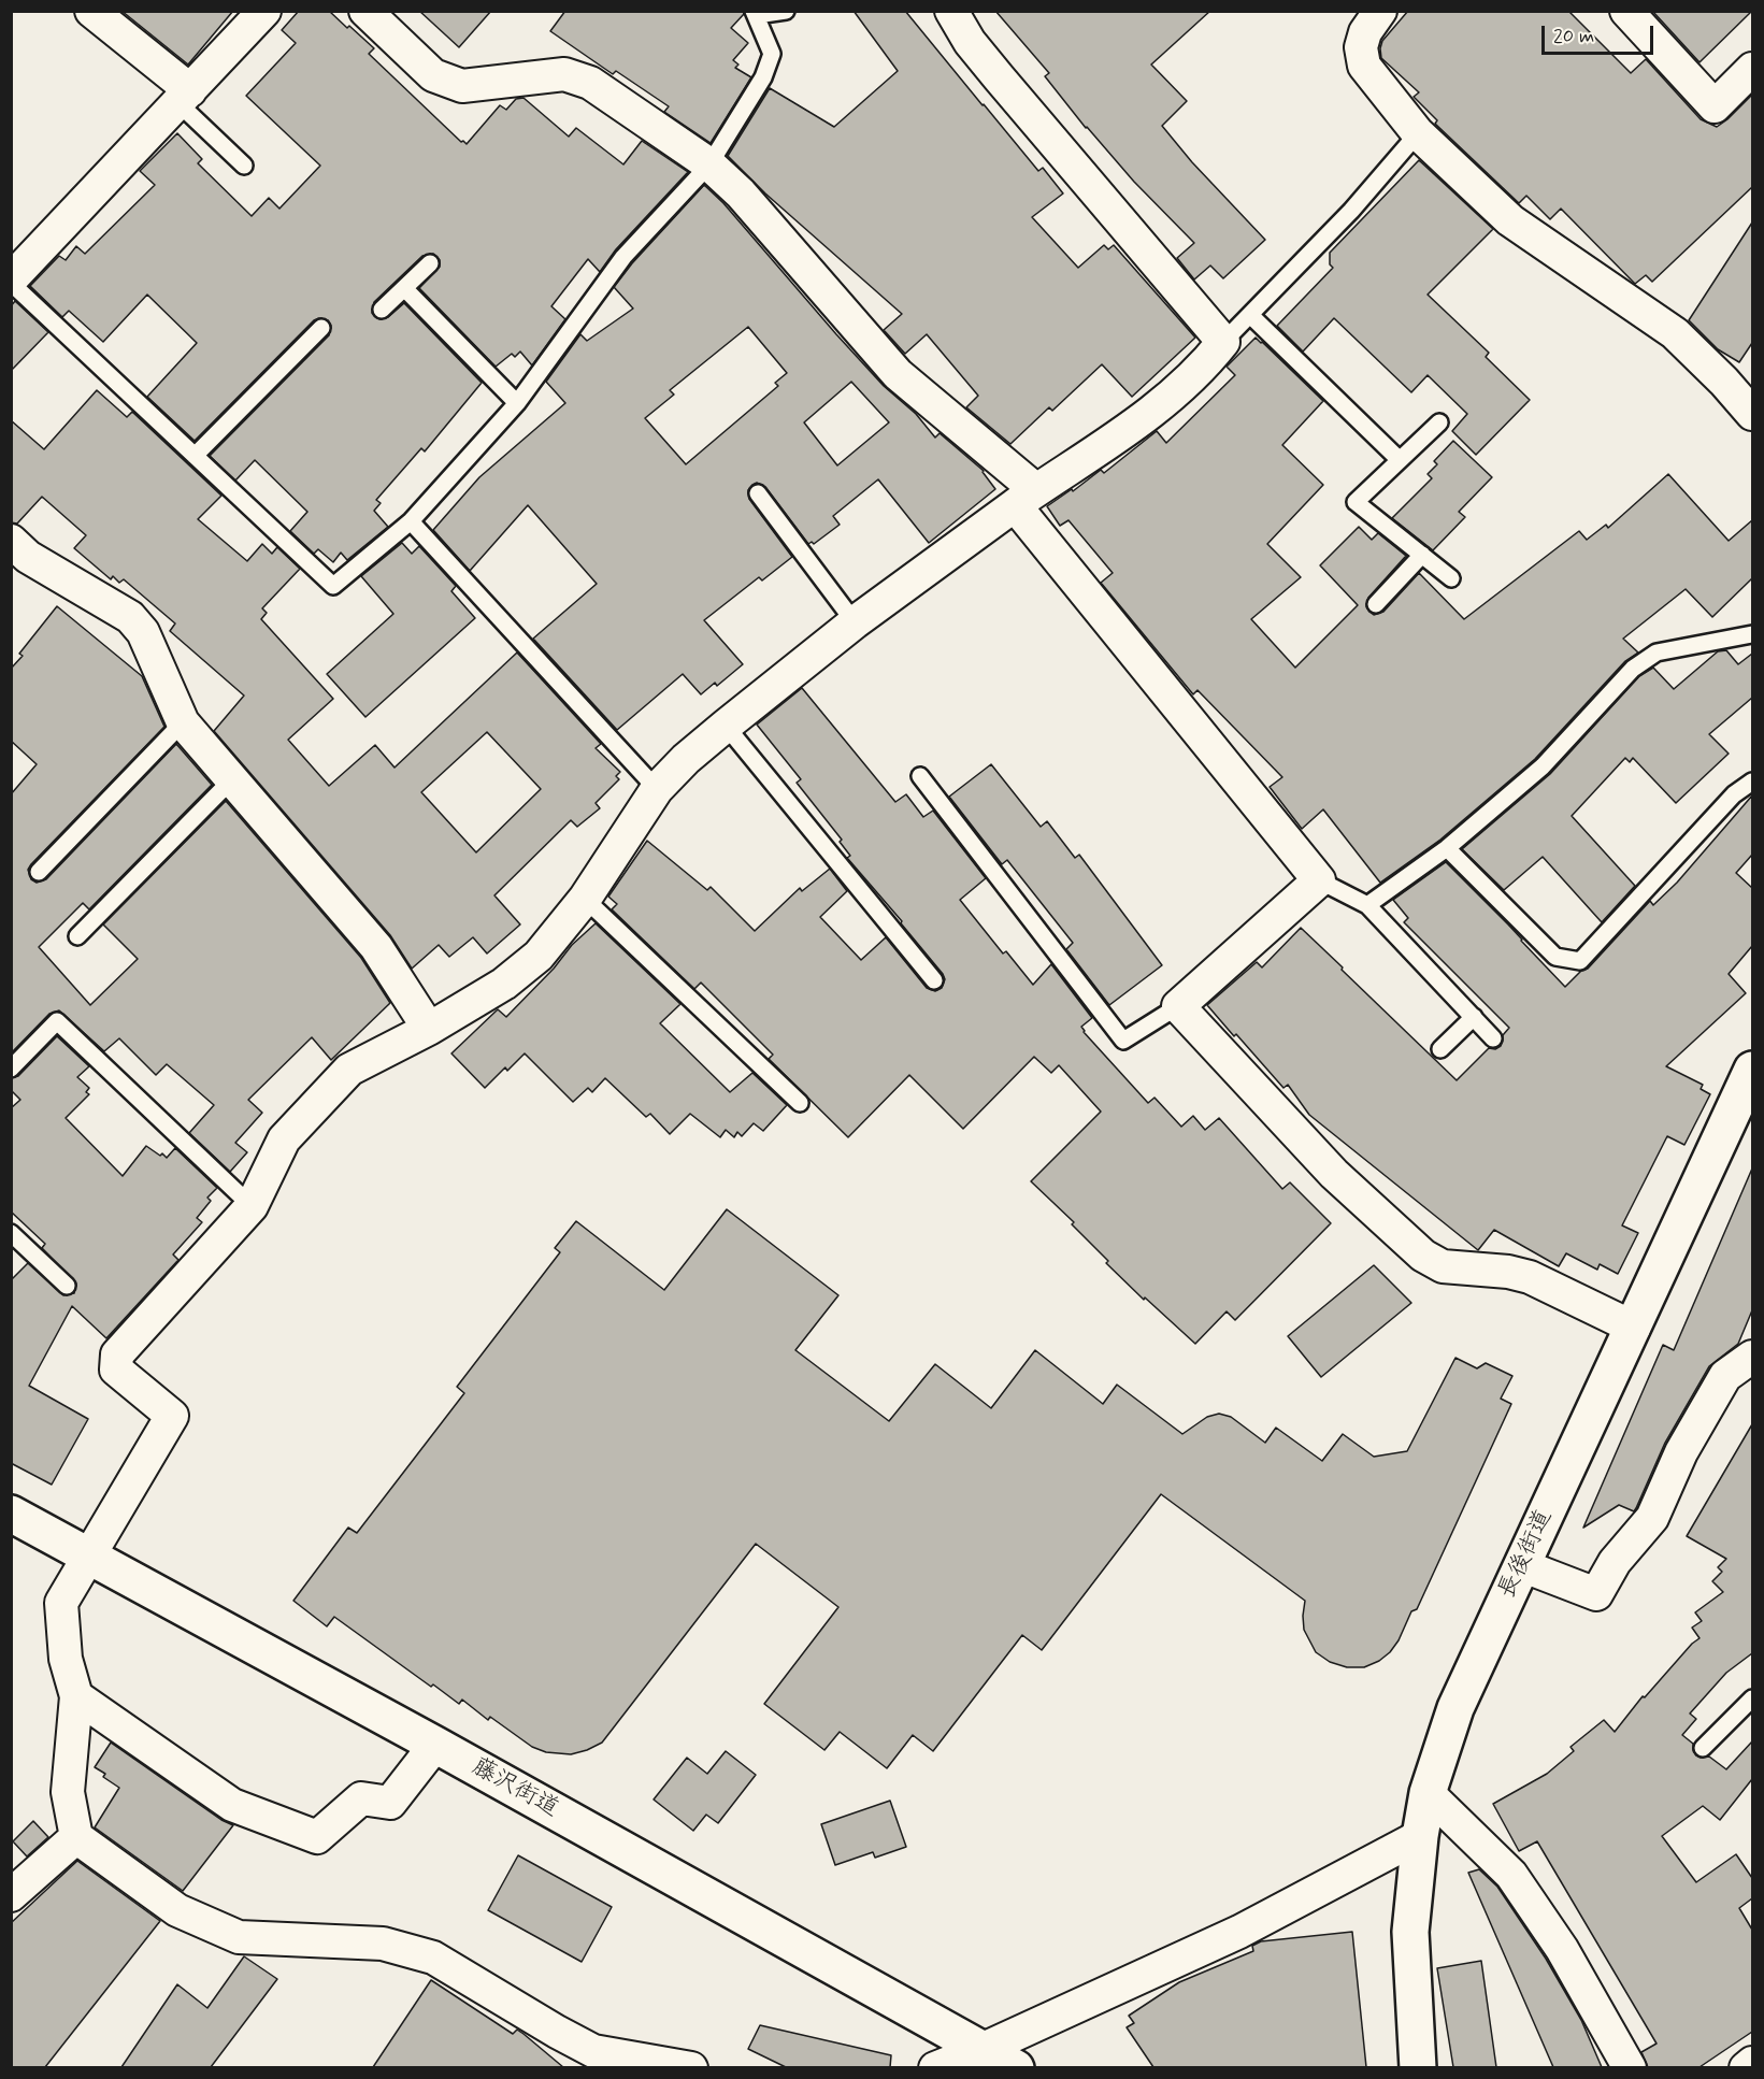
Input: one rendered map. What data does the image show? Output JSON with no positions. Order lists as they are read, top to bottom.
{
  "streets": {
    "main road": ["長後街道", "藤沢街道"]
  },
  "scale_bar": "20 m"
}
